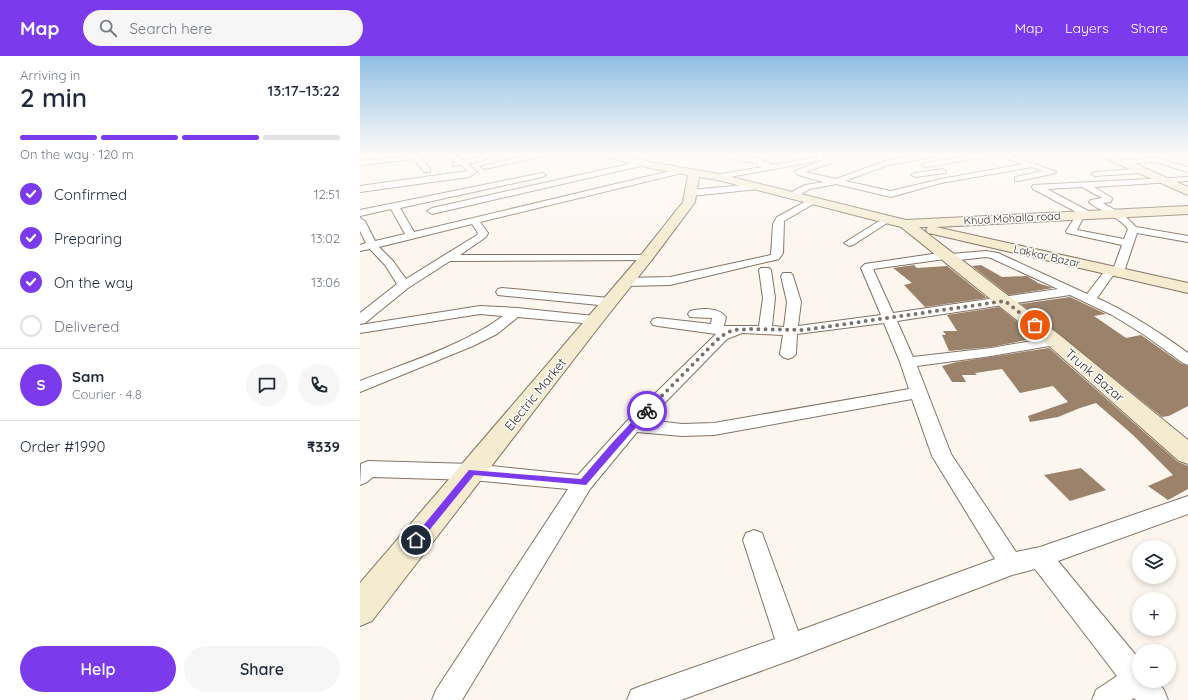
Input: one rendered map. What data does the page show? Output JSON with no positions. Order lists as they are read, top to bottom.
{
  "streets": {
    "street": [
      "Khud Mohalla road",
      "Lakkar Bazar",
      "Trunk Bazar",
      "Electric Market"
    ]
  },
  "crossings": [
    ["Khud Mohalla road", "Lakkar Bazar"],
    ["Khud Mohalla road", "Trunk Bazar"],
    ["Lakkar Bazar", "Trunk Bazar"]
  ],
  "page": {
    "header": "Map",
    "search": "Search here",
    "nav": ["Map", "Layers", "Share"],
    "heading": ["2 min", "Arriving in", "13:17–13:22"],
    "panel": [
      "Sam",
      "Courier · 4.8",
      "Order #1990",
      "₹339"
    ],
    "bar": "On the way · 120 m",
    "list": [
      ["Confirmed", "12:51"],
      ["Preparing", "13:02"],
      ["On the way", "13:06"],
      "Delivered"
    ],
    "round": "S",
    "map_buttons": ["+", "−"],
    "buttons": ["Help", "Share"]
  }
}
